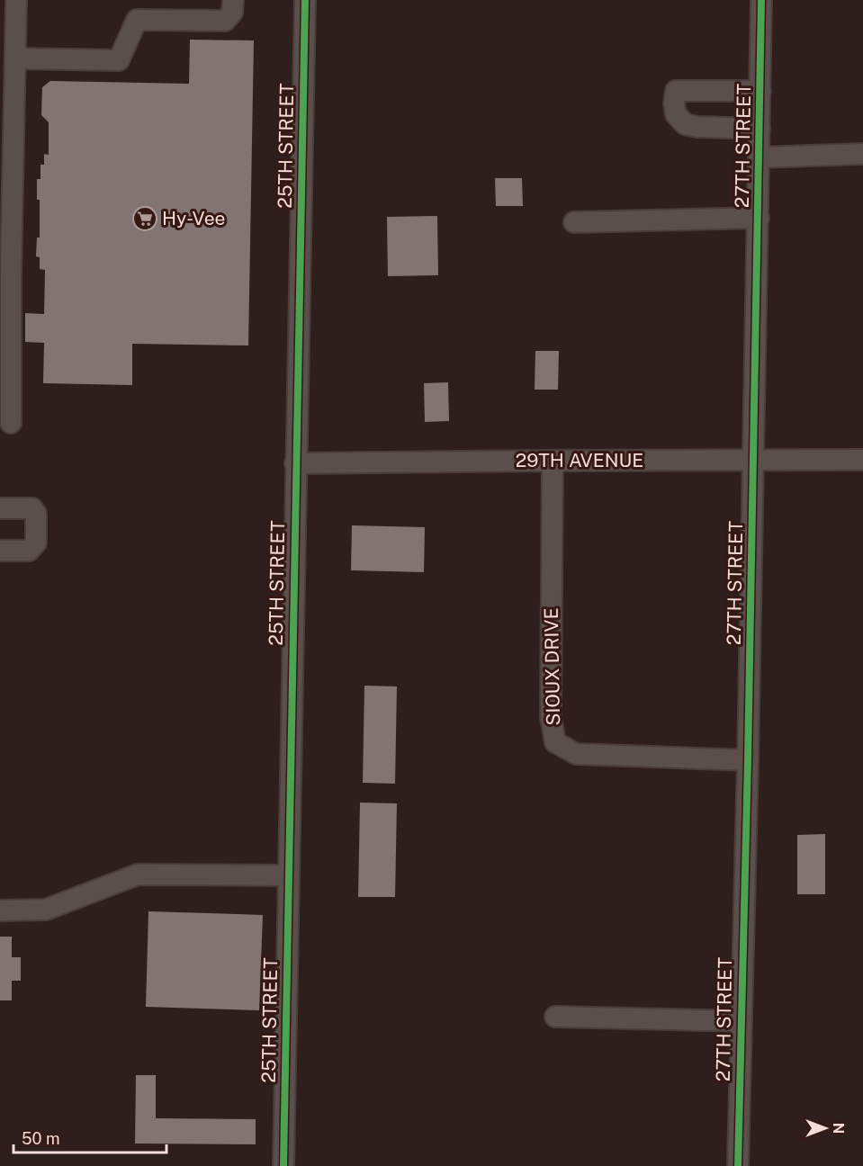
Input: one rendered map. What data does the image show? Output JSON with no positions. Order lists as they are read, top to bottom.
{
  "streets": {
    "street": [
      "25TH STREET",
      "27TH STREET",
      "29TH AVENUE",
      "SIOUX DRIVE"
    ]
  },
  "crossings": [
    ["25TH STREET", "29TH AVENUE"],
    ["27TH STREET", "29TH AVENUE"],
    ["27TH STREET", "SIOUX DRIVE"],
    ["29TH AVENUE", "SIOUX DRIVE"]
  ],
  "places": {
    "supermarket": ["Hy-Vee"]
  },
  "scale_bar": "50 m",
  "north": "right"
}
